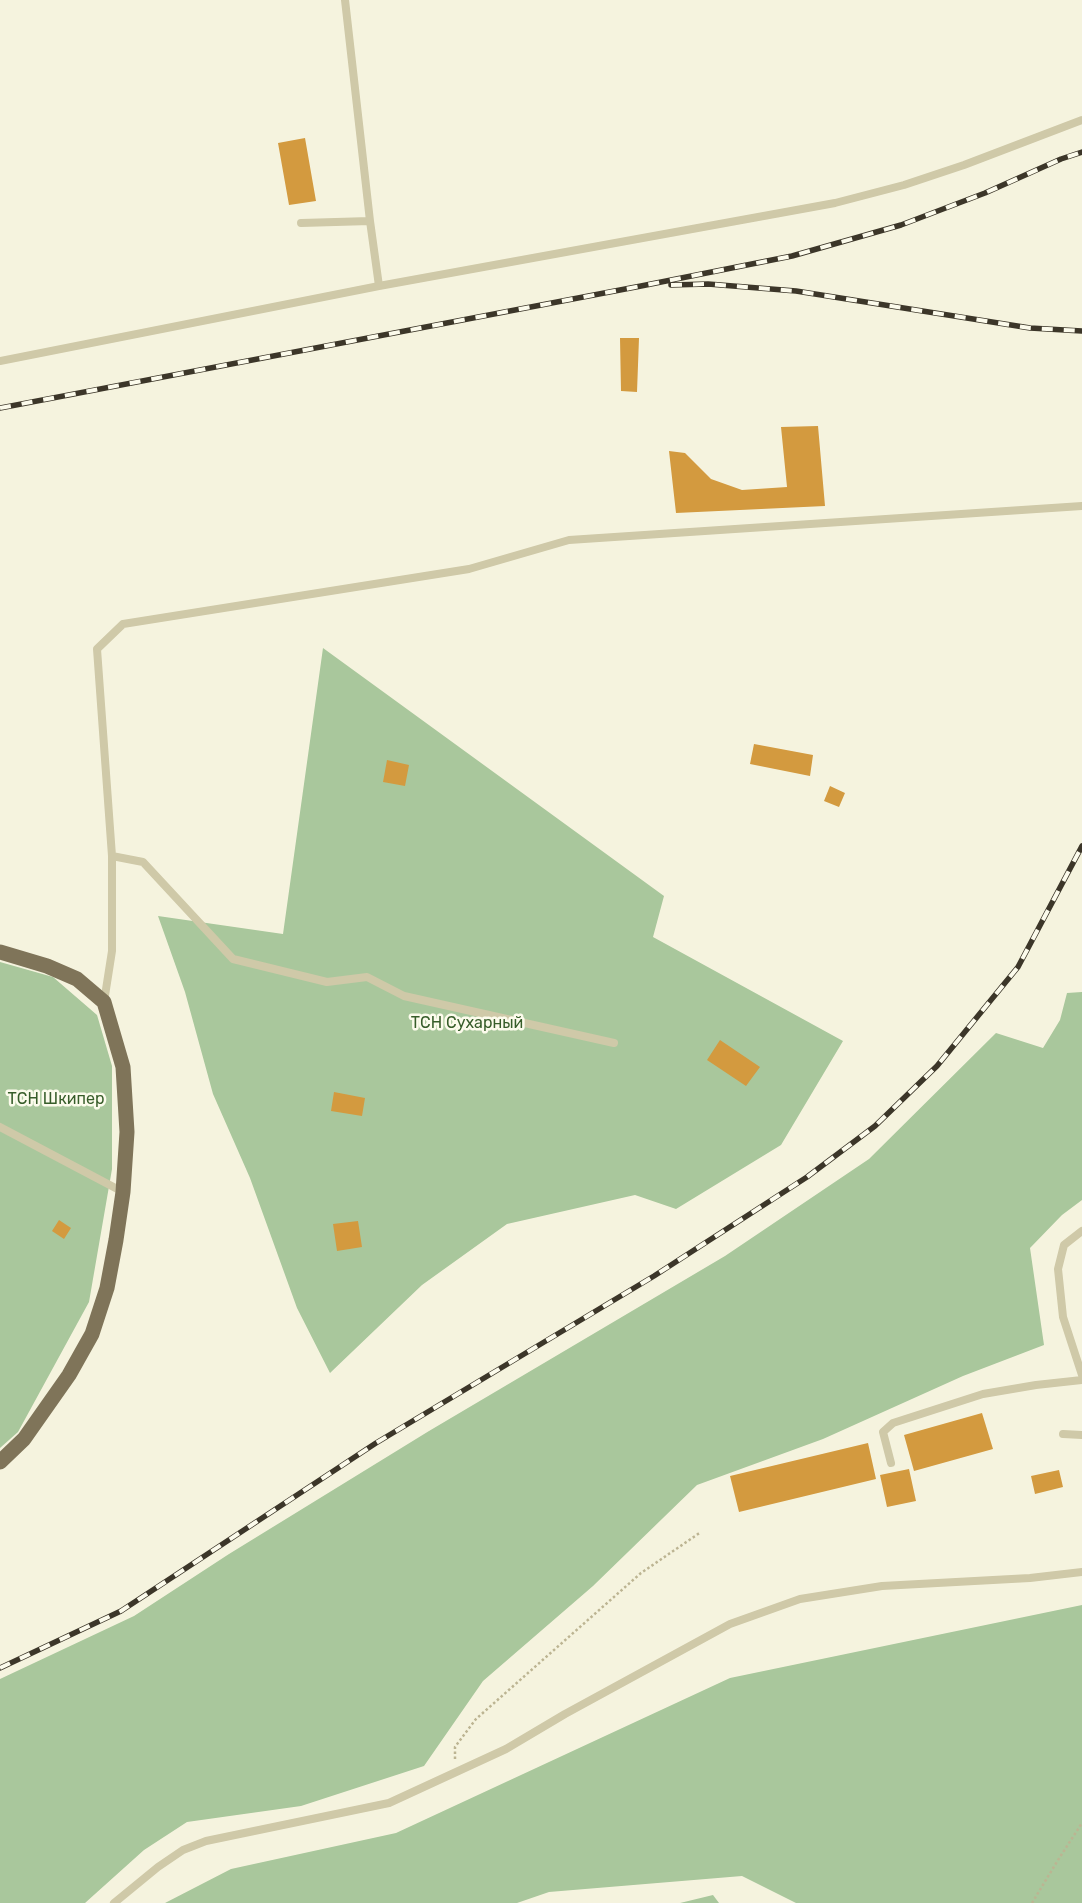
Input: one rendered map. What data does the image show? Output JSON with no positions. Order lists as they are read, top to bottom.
{
  "parks": ["ТСН Сухарный", "ТСН Шкипер"]
}
